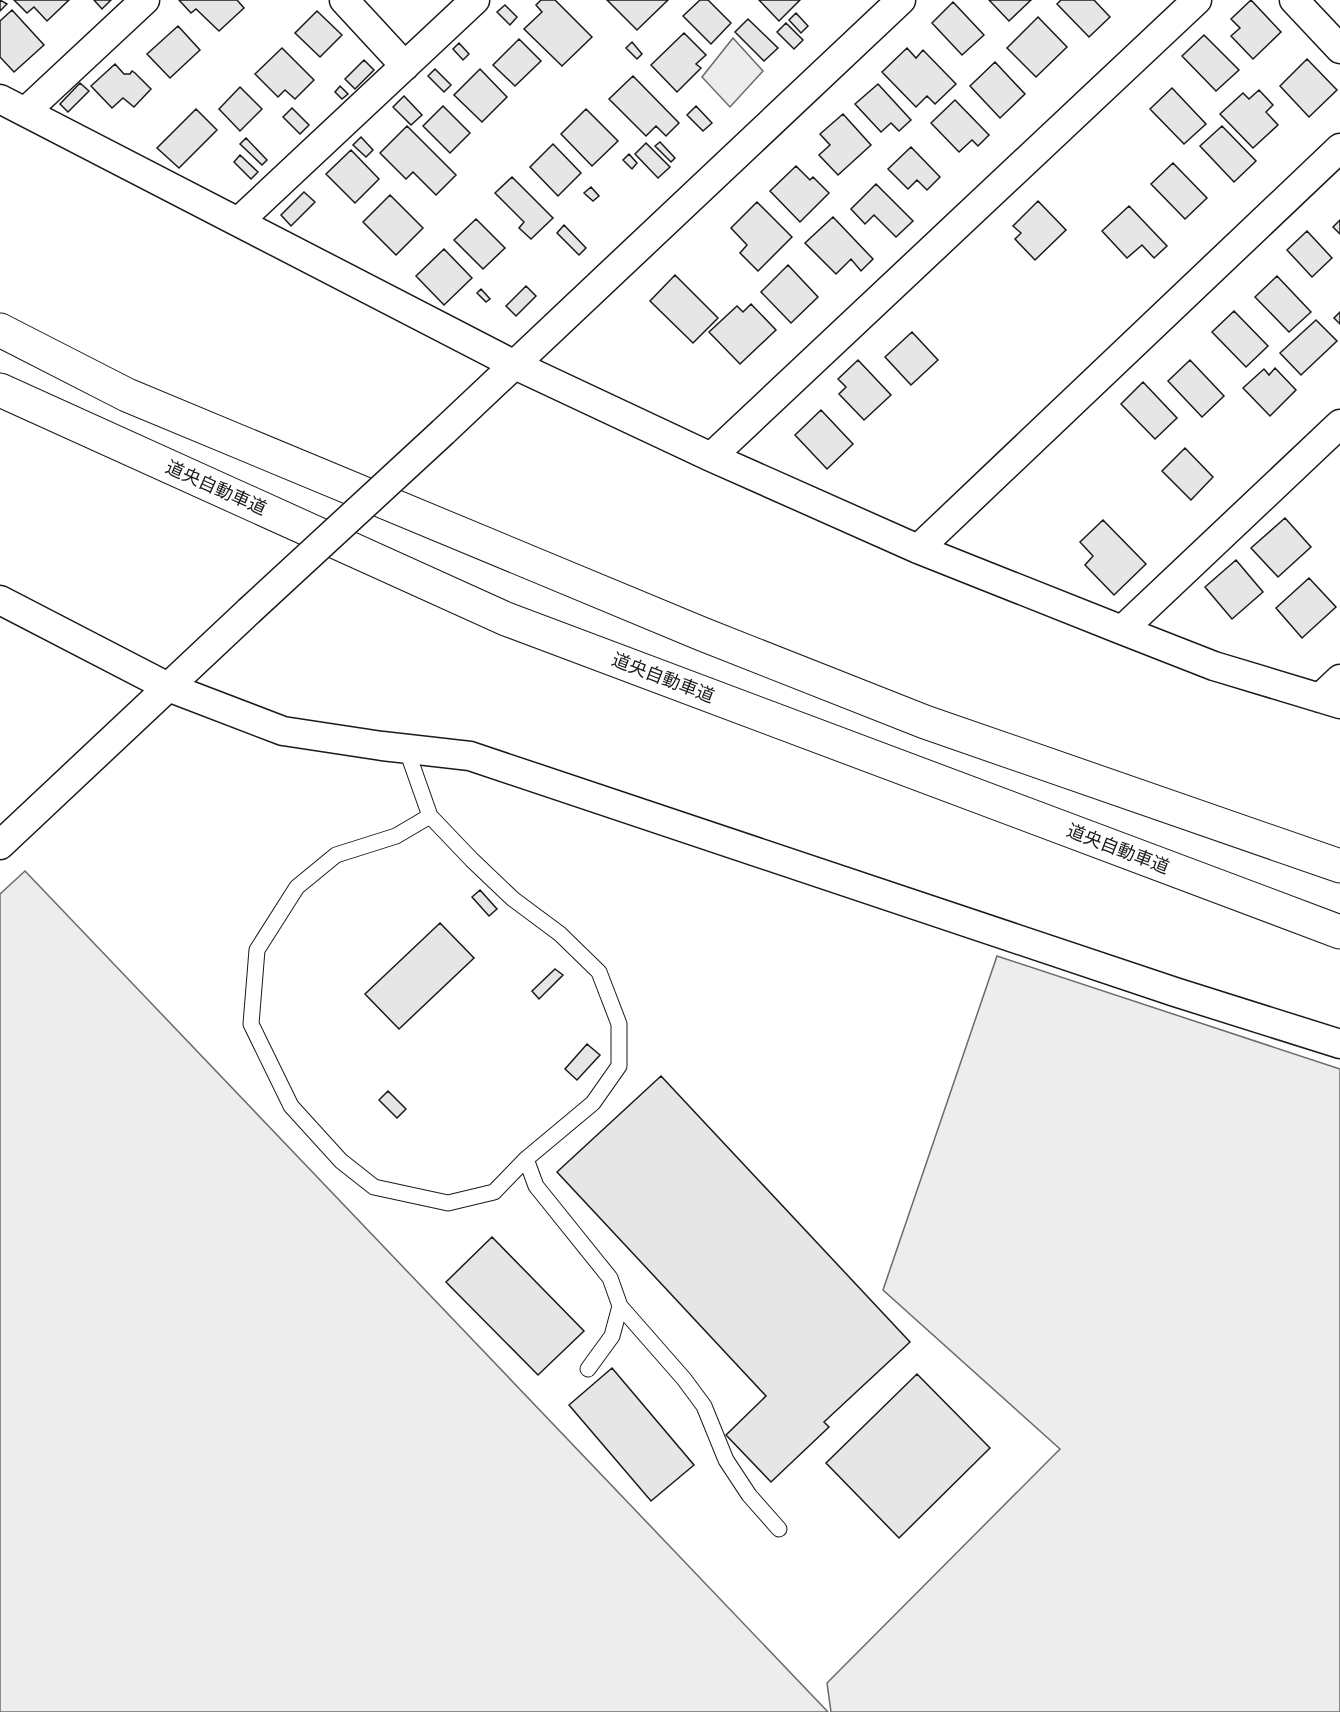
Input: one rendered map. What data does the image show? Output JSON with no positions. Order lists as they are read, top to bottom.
{
  "streets": {
    "highway": ["道央自動車道"]
  }
}
